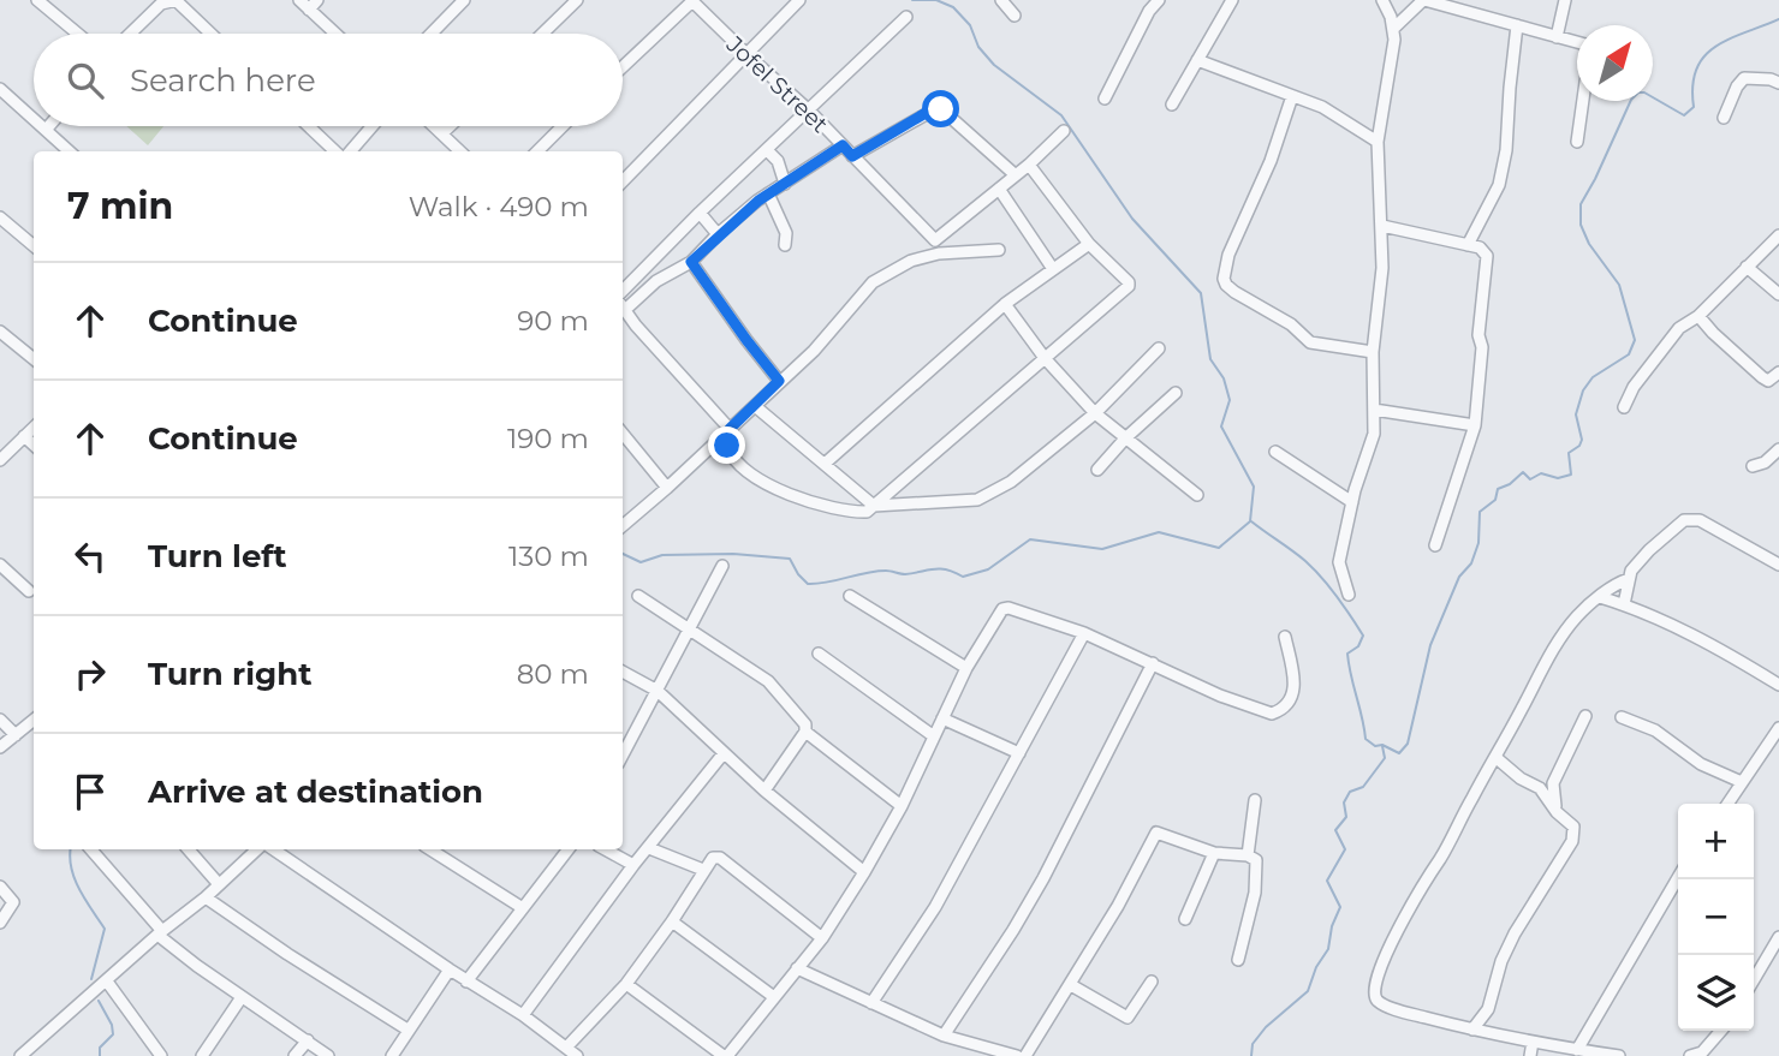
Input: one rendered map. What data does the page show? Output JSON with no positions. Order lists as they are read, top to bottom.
{
  "streets": {
    "street": ["Jofel Street"]
  },
  "north": "top right",
  "page": {
    "search": "Search here",
    "heading": ["7 min", "Walk · 490 m"],
    "list": [
      ["Continue", "90 m"],
      ["Continue", "190 m"],
      ["Turn left", "130 m"],
      ["Turn right", "80 m"],
      "Arrive at destination"
    ],
    "map_buttons": ["+", "−"]
  }
}
